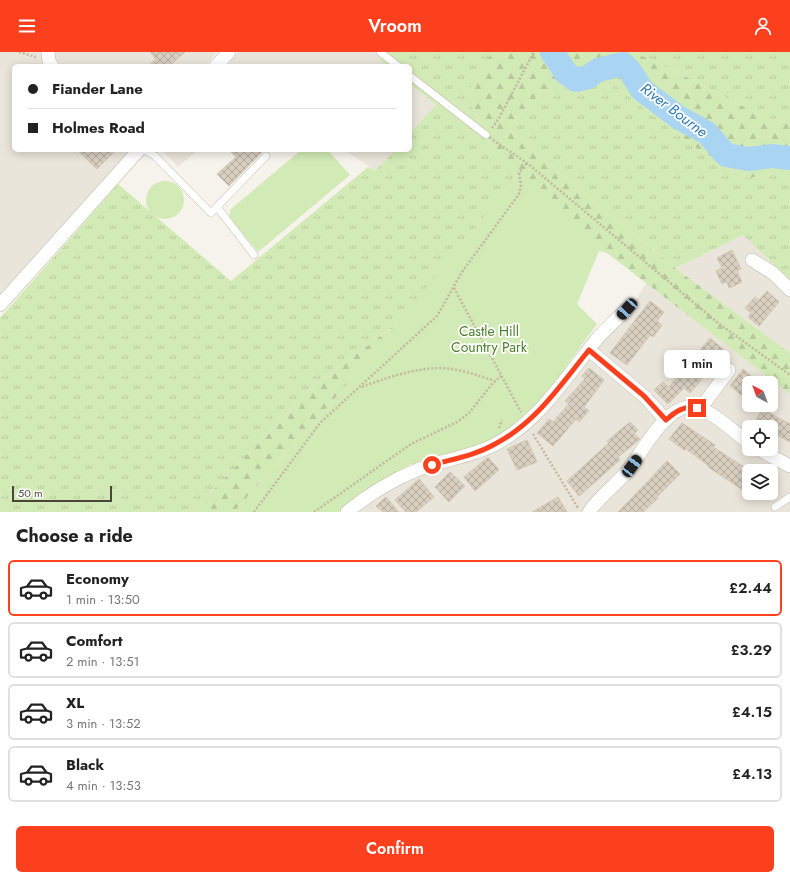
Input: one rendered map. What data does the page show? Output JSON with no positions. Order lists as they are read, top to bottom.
{
  "water": ["River Bourne"],
  "parks": ["Castle Hill Country Park"],
  "scale_bar": "50 m",
  "north": "top left",
  "page": {
    "header": "Vroom",
    "banner": ["Fiander Lane", "Holmes Road"],
    "bubble": "1 min",
    "scale": "50 m",
    "heading": "Choose a ride",
    "list": [
      {
        "name": "Economy",
        "note": "1 min · 13:50",
        "value": "£2.44"
      },
      {
        "name": "Comfort",
        "note": "2 min · 13:51",
        "value": "£3.29"
      },
      {
        "name": "XL",
        "note": "3 min · 13:52",
        "value": "£4.15"
      },
      {
        "name": "Black",
        "note": "4 min · 13:53",
        "value": "£4.13"
      }
    ],
    "buttons": "Confirm"
  }
}
